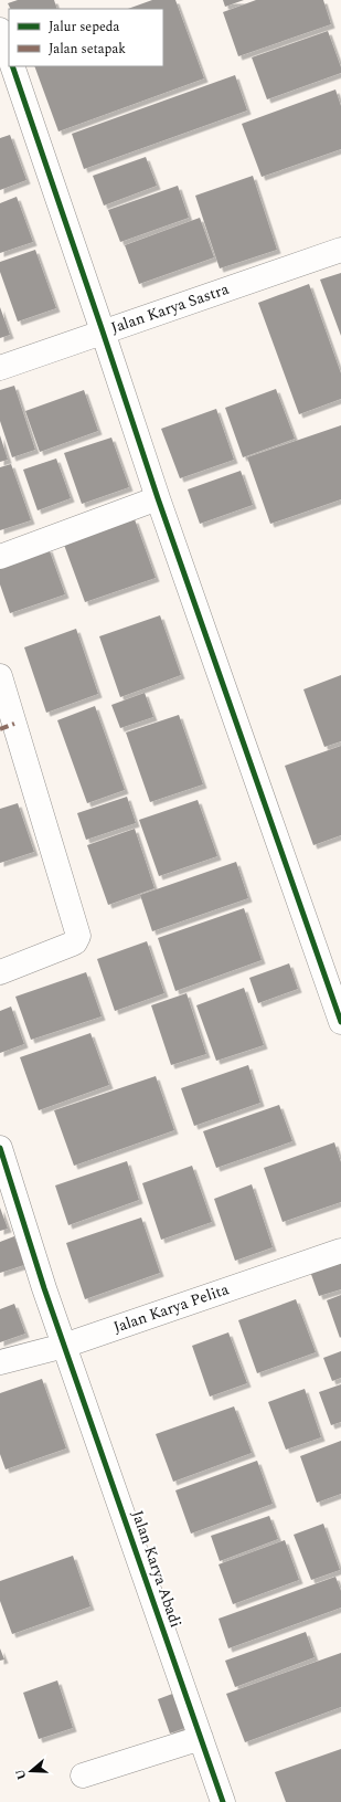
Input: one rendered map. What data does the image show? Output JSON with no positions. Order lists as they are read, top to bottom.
{
  "streets": {
    "street": ["Jalan Karya Sastra", "Jalan Karya Pelita", "Jalan Karya Abadi"]
  },
  "crossings": [
    ["Jalan Karya Pelita", "Jalan Karya Abadi"]
  ],
  "legend": ["Jalur sepeda", "Jalan setapak"],
  "north": "left"
}
